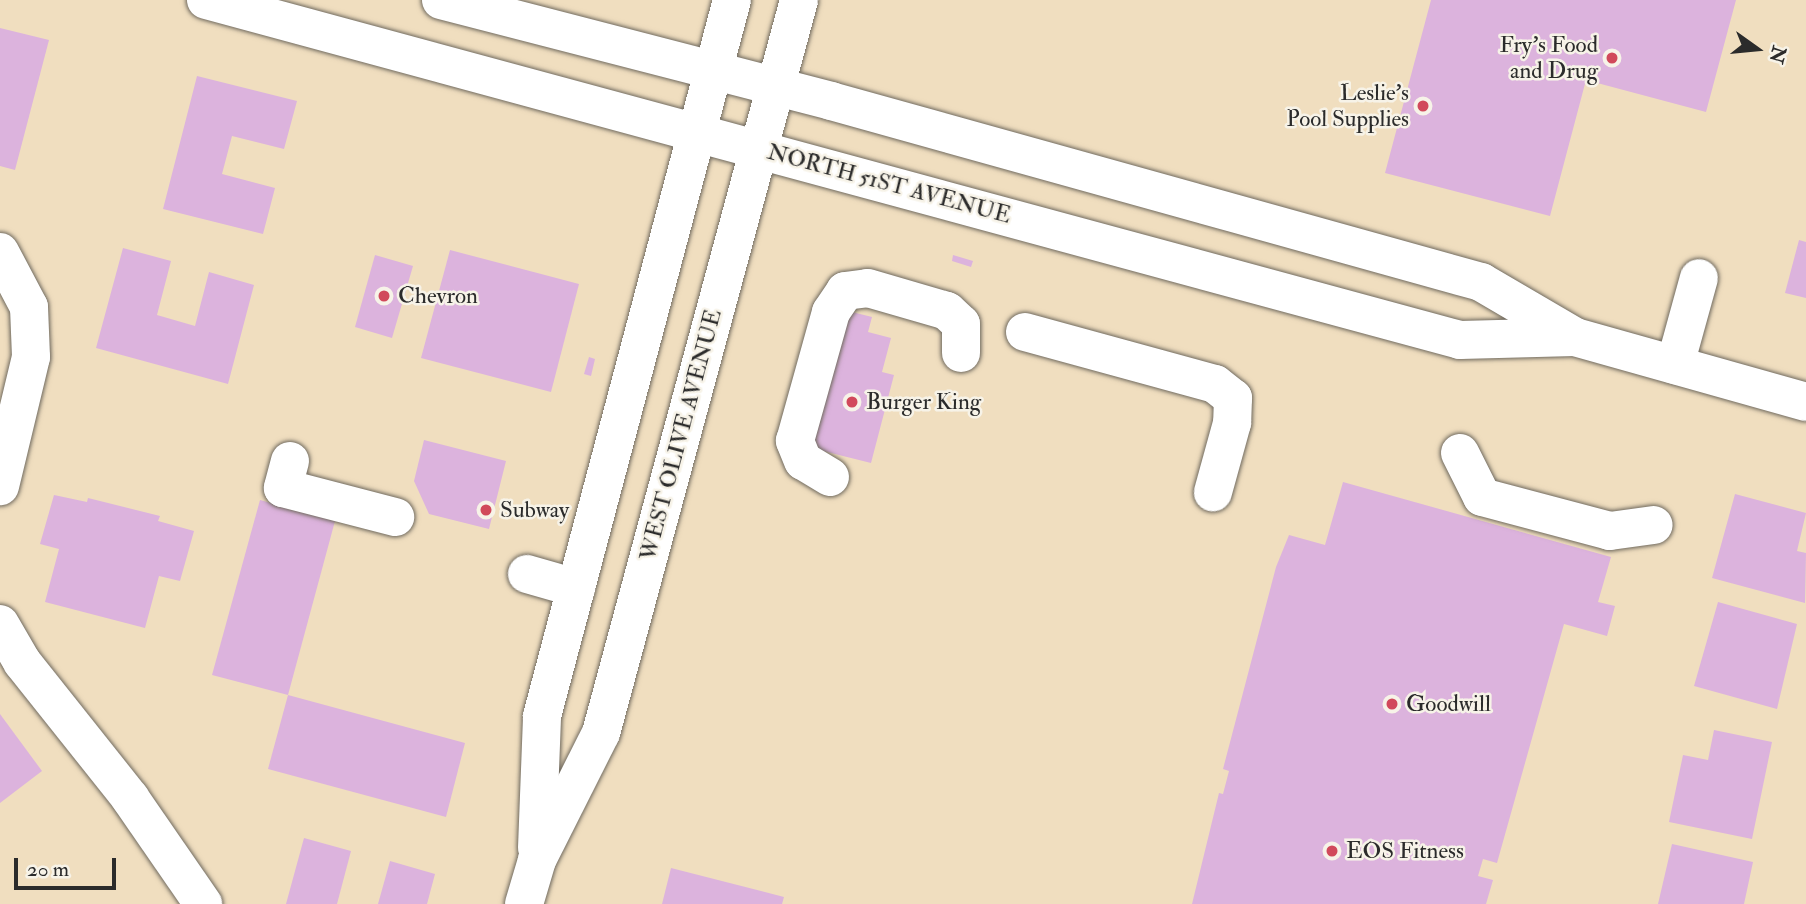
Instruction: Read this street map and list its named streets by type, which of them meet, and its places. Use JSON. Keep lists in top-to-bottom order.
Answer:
{
  "streets": {
    "main road": ["NORTH 51ST AVENUE", "WEST OLIVE AVENUE"]
  },
  "crossings": [
    ["NORTH 51ST AVENUE", "WEST OLIVE AVENUE"]
  ],
  "places": [
    "Fry's Food and Drug",
    "Leslie's Pool Supplies",
    "Chevron",
    "Burger King",
    "Subway",
    "Goodwill",
    "EOS Fitness"
  ],
  "scale_bar": "20 m",
  "north": "right"
}
